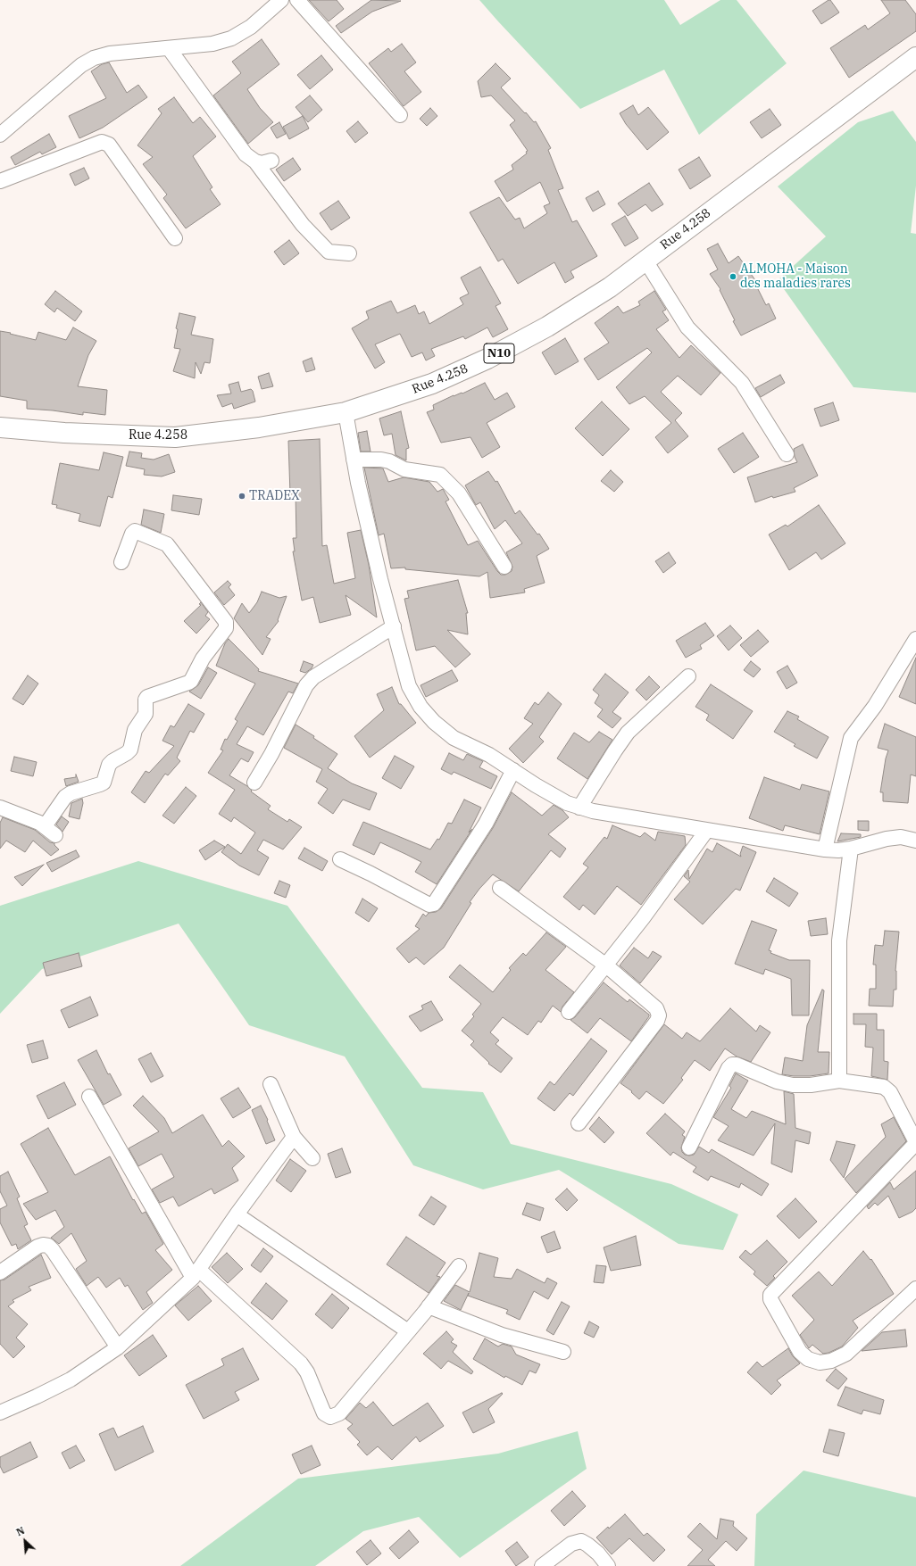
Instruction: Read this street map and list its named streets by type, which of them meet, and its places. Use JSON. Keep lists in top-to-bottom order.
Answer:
{
  "streets": {
    "highway": ["Rue 4.258", "N10"]
  },
  "places": ["ALMOHA - Maison des maladies rares", "TRADEX"],
  "north": "top left"
}
